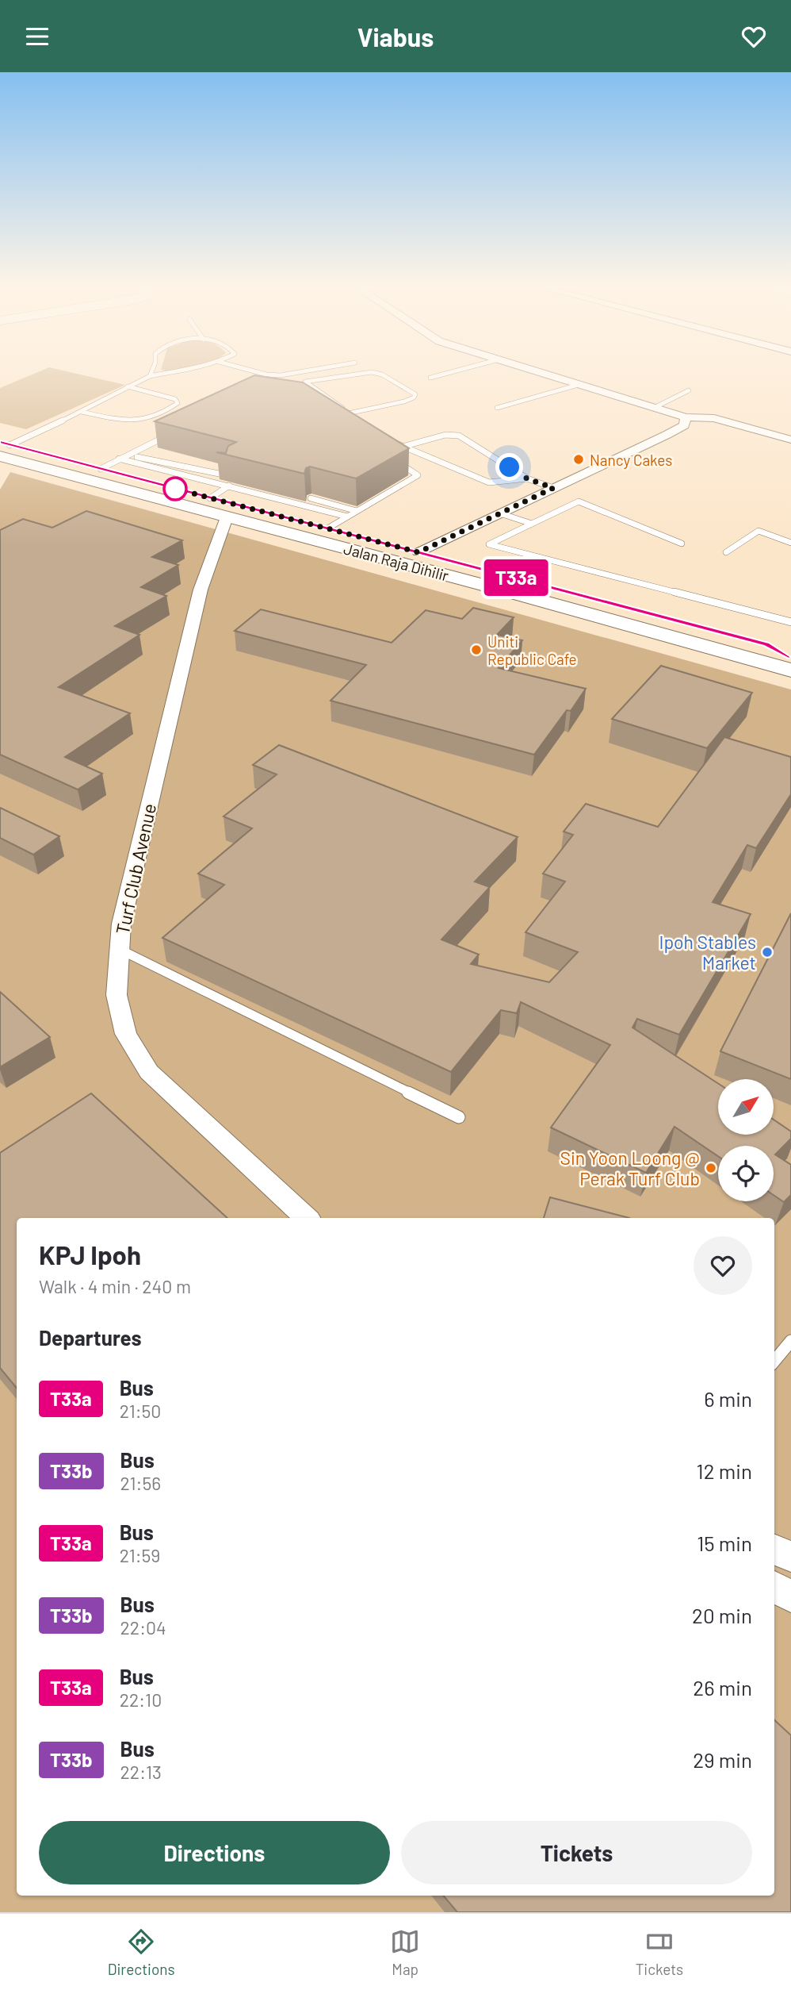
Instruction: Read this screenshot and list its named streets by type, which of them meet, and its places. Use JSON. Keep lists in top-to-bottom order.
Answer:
{
  "streets": {
    "main road": ["Jalan Raja Dihilir"],
    "street": ["Turf Club Avenue"]
  },
  "crossings": [
    ["Jalan Raja Dihilir", "Turf Club Avenue"]
  ],
  "places": [
    "Nancy Cakes",
    "Uniti Republic Cafe",
    "Ipoh Stables Market",
    "Sin Yoon Loong @ Perak Turf Club"
  ],
  "lines": ["bus line T33a"],
  "north": "top right",
  "page": {
    "header": "Viabus",
    "on_map": "T33a",
    "heading": [
      ["KPJ Ipoh", "Walk · 4 min · 240 m"],
      "Departures"
    ],
    "list": [
      {
        "mark": "T33a",
        "name": "Bus",
        "note": "21:50",
        "value": "6 min"
      },
      {
        "mark": "T33b",
        "name": "Bus",
        "note": "21:56",
        "value": "12 min"
      },
      {
        "mark": "T33a",
        "name": "Bus",
        "note": "21:59",
        "value": "15 min"
      },
      {
        "mark": "T33b",
        "name": "Bus",
        "note": "22:04",
        "value": "20 min"
      },
      {
        "mark": "T33a",
        "name": "Bus",
        "note": "22:10",
        "value": "26 min"
      },
      {
        "mark": "T33b",
        "name": "Bus",
        "note": "22:13",
        "value": "29 min"
      }
    ],
    "buttons": ["Directions", "Tickets"],
    "tabs": ["Directions", "Map", "Tickets"]
  }
}
